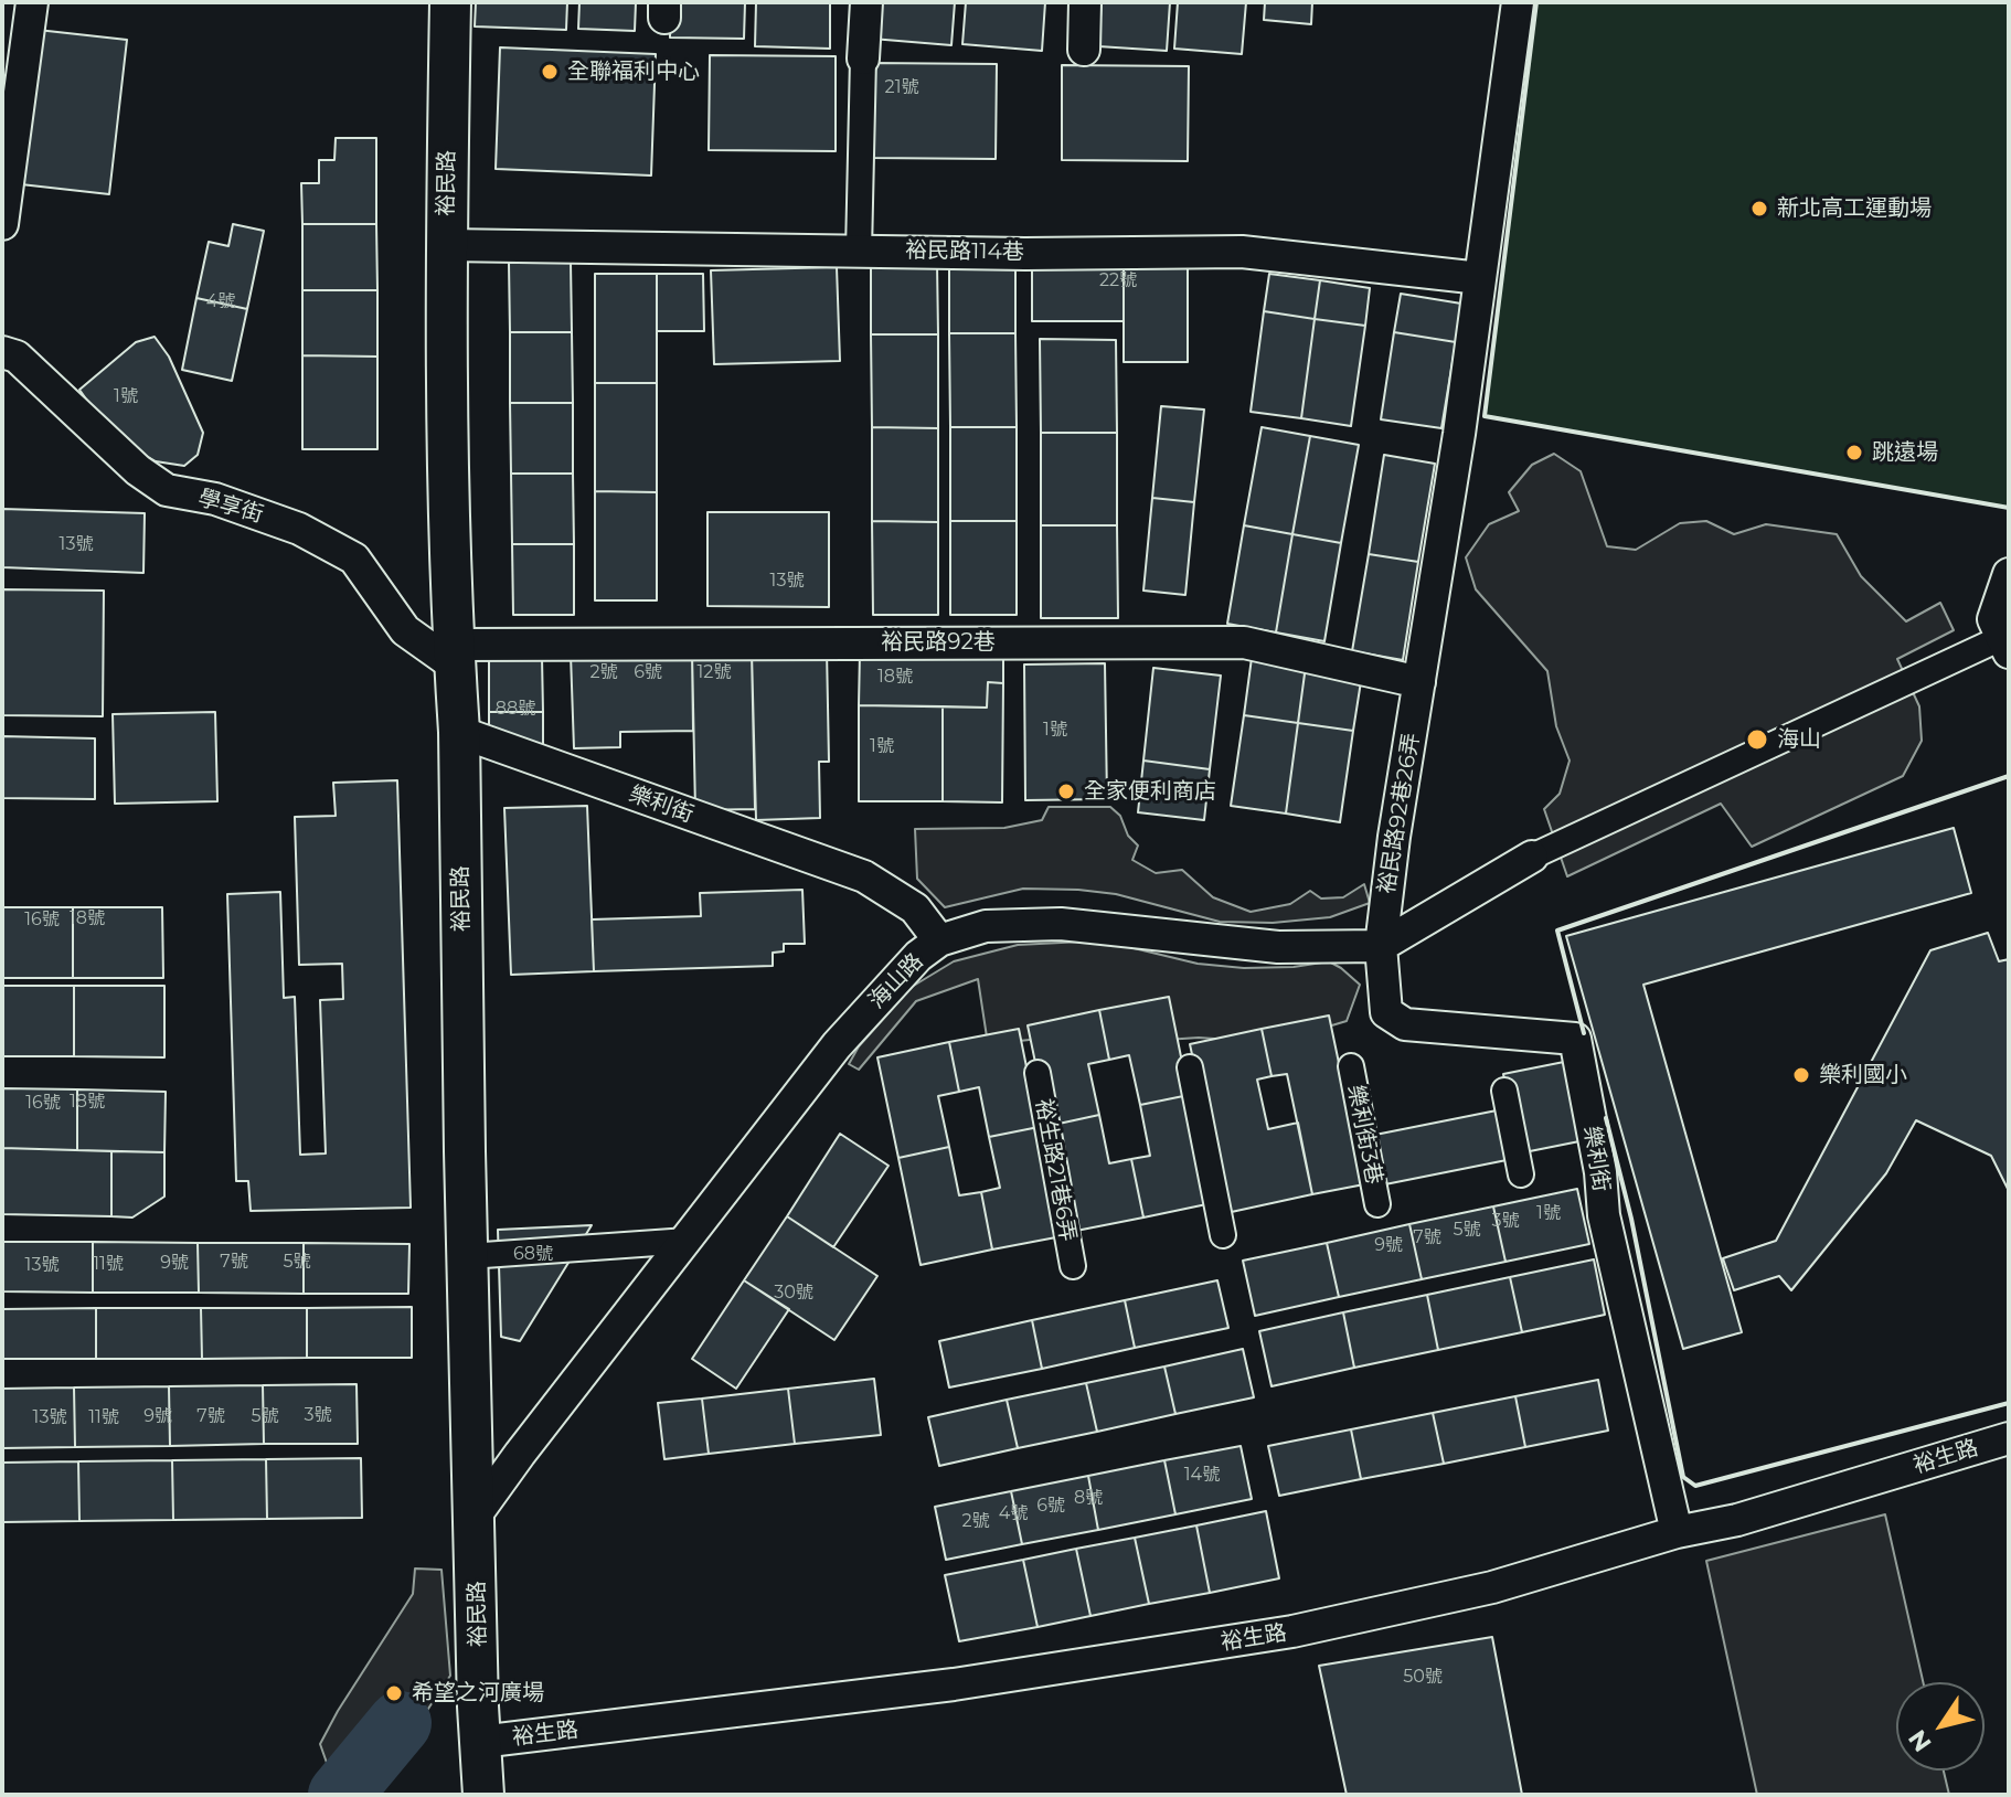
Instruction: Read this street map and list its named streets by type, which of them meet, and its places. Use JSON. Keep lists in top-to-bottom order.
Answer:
{
  "streets": {
    "street": [
      "裕民路",
      "裕民路114巷",
      "學享街",
      "裕民路92巷",
      "樂利街",
      "裕民路92巷26弄",
      "海山路",
      "樂利街3巷",
      "裕生路21巷6弄",
      "裕生路"
    ]
  },
  "crossings": [
    ["裕民路", "裕民路114巷"],
    ["裕民路", "學享街"],
    ["裕民路", "裕民路92巷"],
    ["裕民路", "樂利街"],
    ["裕民路", "海山路"],
    ["裕民路", "裕生路"],
    ["裕民路114巷", "裕民路92巷26弄"],
    ["學享街", "裕民路92巷"],
    ["裕民路92巷", "裕民路92巷26弄"],
    ["樂利街", "裕民路92巷26弄"],
    ["樂利街", "海山路"],
    ["樂利街", "裕生路"],
    ["裕民路92巷26弄", "海山路"]
  ],
  "places": [
    "全聯福利中心",
    "新北高工運動場",
    "跳遠場",
    "海山",
    "全家便利商店",
    "樂利國小",
    "希望之河廣場"
  ],
  "house_numbers": [
    "21號",
    "22號",
    "4號",
    "1號",
    "13號",
    "13號",
    "2號",
    "6號",
    "12號",
    "18號",
    "88號",
    "1號",
    "1號",
    "18號",
    "16號",
    "18號",
    "16號",
    "1號",
    "3號",
    "5號",
    "7號",
    "9號",
    "68號",
    "7號",
    "5號",
    "9號",
    "11號",
    "13號",
    "30號",
    "3號",
    "9號",
    "7號",
    "5號",
    "13號",
    "11號",
    "14號",
    "8號",
    "6號",
    "4號",
    "2號",
    "50號"
  ],
  "north": "bottom left"
}
